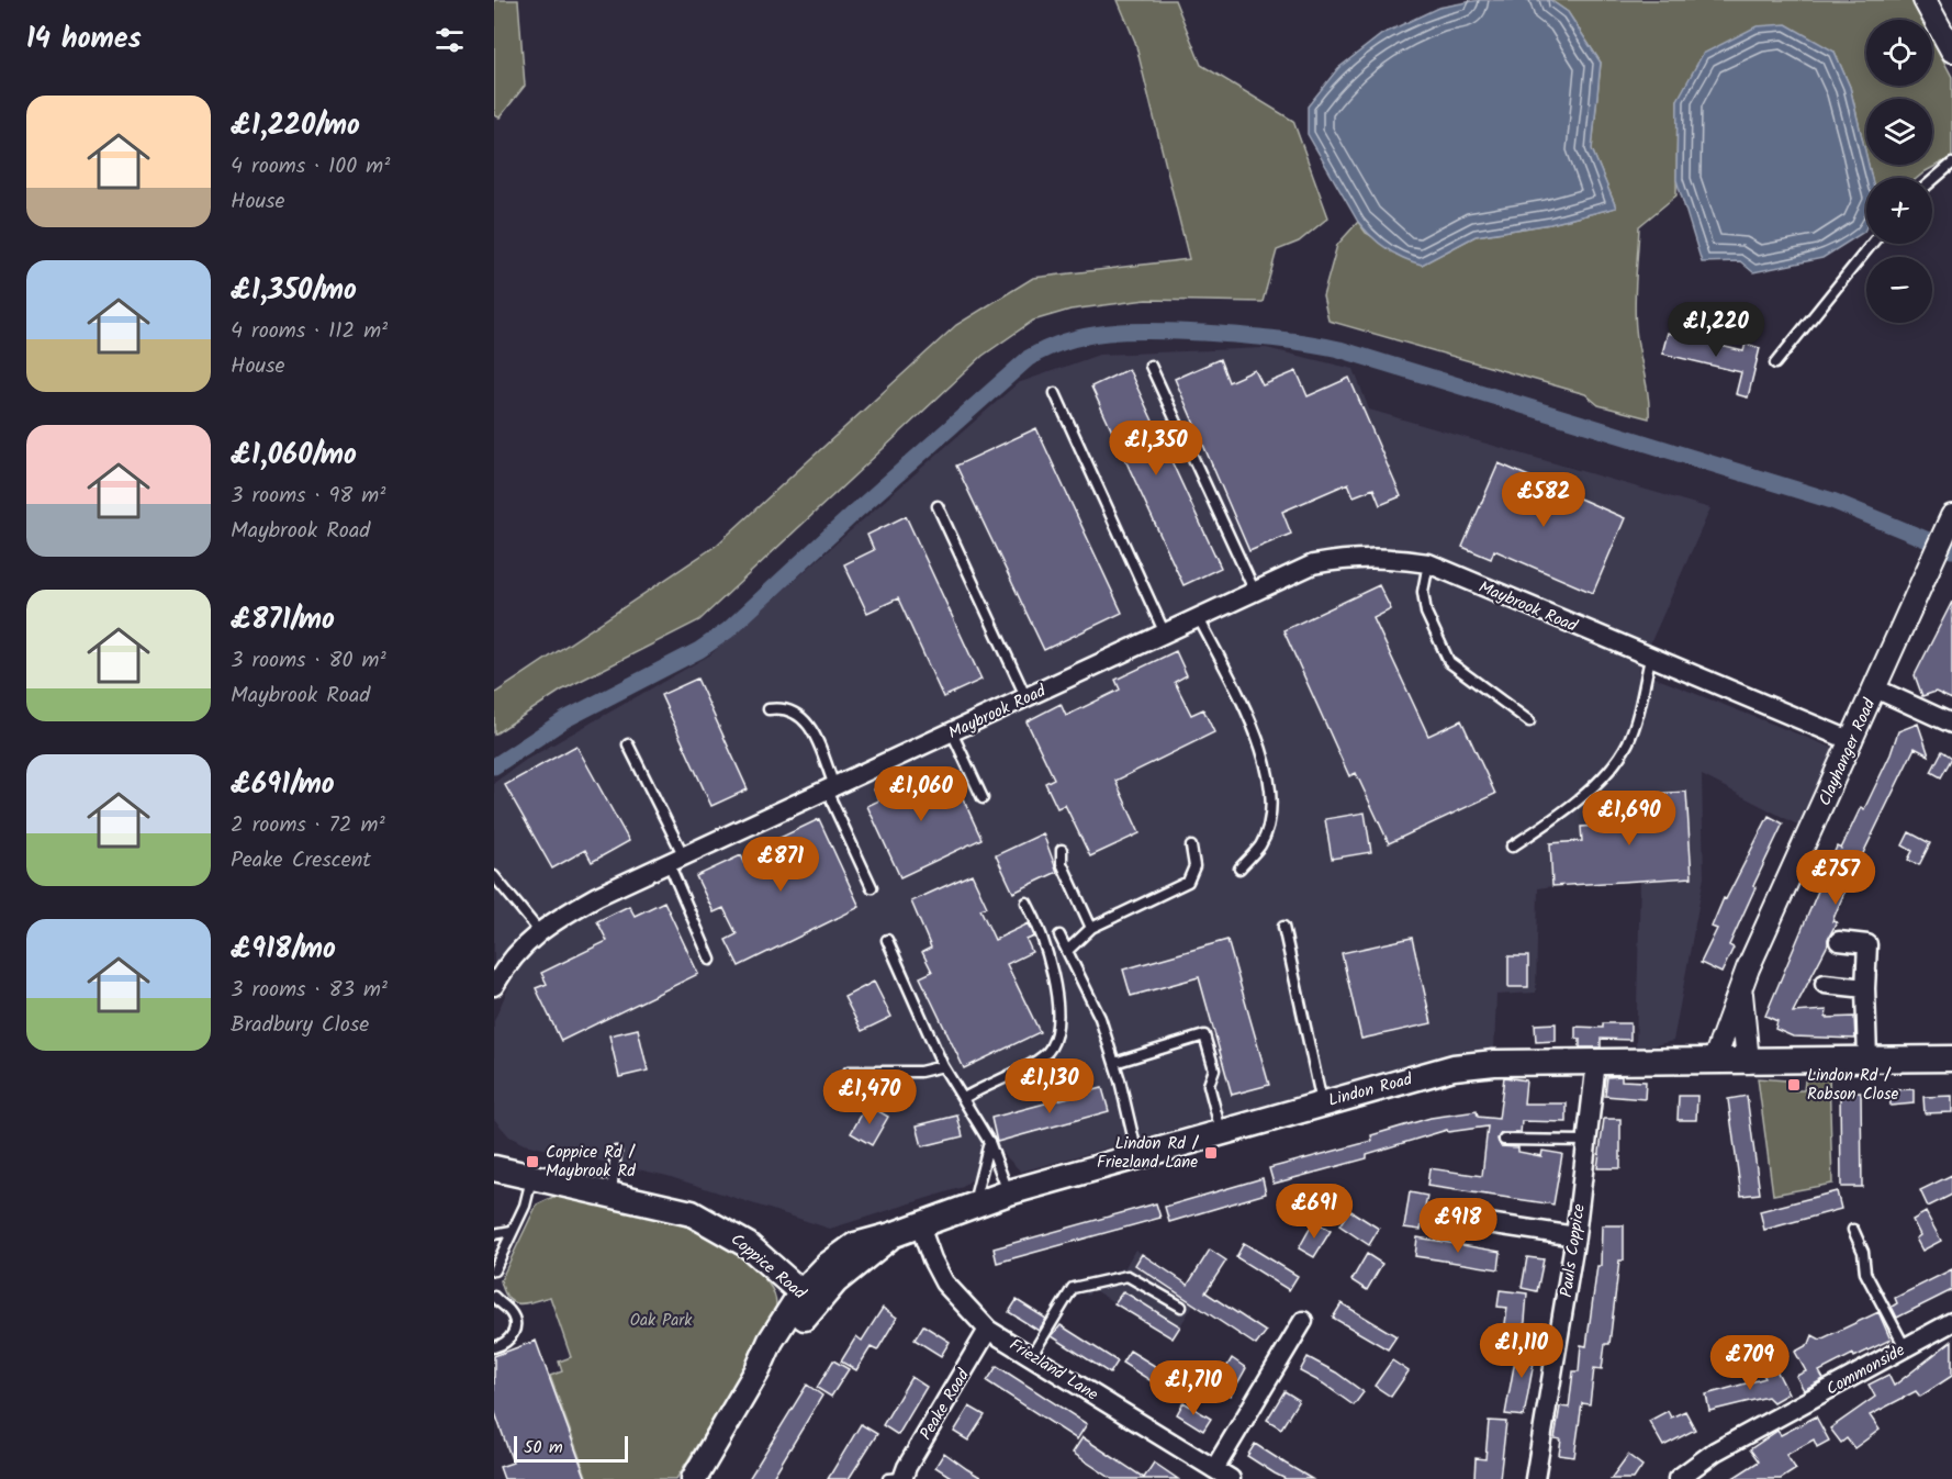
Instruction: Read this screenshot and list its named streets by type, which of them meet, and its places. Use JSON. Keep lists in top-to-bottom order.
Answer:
{
  "streets": {
    "main road": ["Lindon Road", "Coppice Road"],
    "street": [
      "Maybrook Road",
      "Clayhanger Road",
      "Pauls Coppice",
      "Friezland Lane",
      "Commonside",
      "Peake Road"
    ]
  },
  "crossings": [
    ["Maybrook Road", "Clayhanger Road"],
    ["Clayhanger Road", "Lindon Road"],
    ["Lindon Road", "Pauls Coppice"],
    ["Lindon Road", "Coppice Road"],
    ["Lindon Road", "Friezland Lane"],
    ["Friezland Lane", "Peake Road"]
  ],
  "parks": ["Oak Park"],
  "places": {
    "transit": ["Lindon Rd / Robson Close", "Lindon Rd / Friezland Lane", "Coppice Rd / Maybrook Rd"]
  },
  "scale_bar": "50 m",
  "page": {
    "heading": "14 homes",
    "map_buttons": ["+", "−"],
    "list": [
      {
        "name": "£1,220/mo",
        "note": "4 rooms · 100 m² · House"
      },
      {
        "name": "£1,350/mo",
        "note": "4 rooms · 112 m² · House"
      },
      {
        "name": "£1,060/mo",
        "note": "3 rooms · 98 m² · Maybrook Road"
      },
      {
        "name": "£871/mo",
        "note": "3 rooms · 80 m² · Maybrook Road"
      },
      {
        "name": "£691/mo",
        "note": "2 rooms · 72 m² · Peake Crescent"
      },
      {
        "name": "£918/mo",
        "note": "3 rooms · 83 m² · Bradbury Close"
      }
    ],
    "price": [
      "£1,220",
      "£1,350",
      "£582",
      "£1,060",
      "£1,690",
      "£871",
      "£757",
      "£1,130",
      "£1,470",
      "£691",
      "£918",
      "£1,110",
      "£709",
      "£1,710"
    ],
    "scale": "50 m"
  }
}
